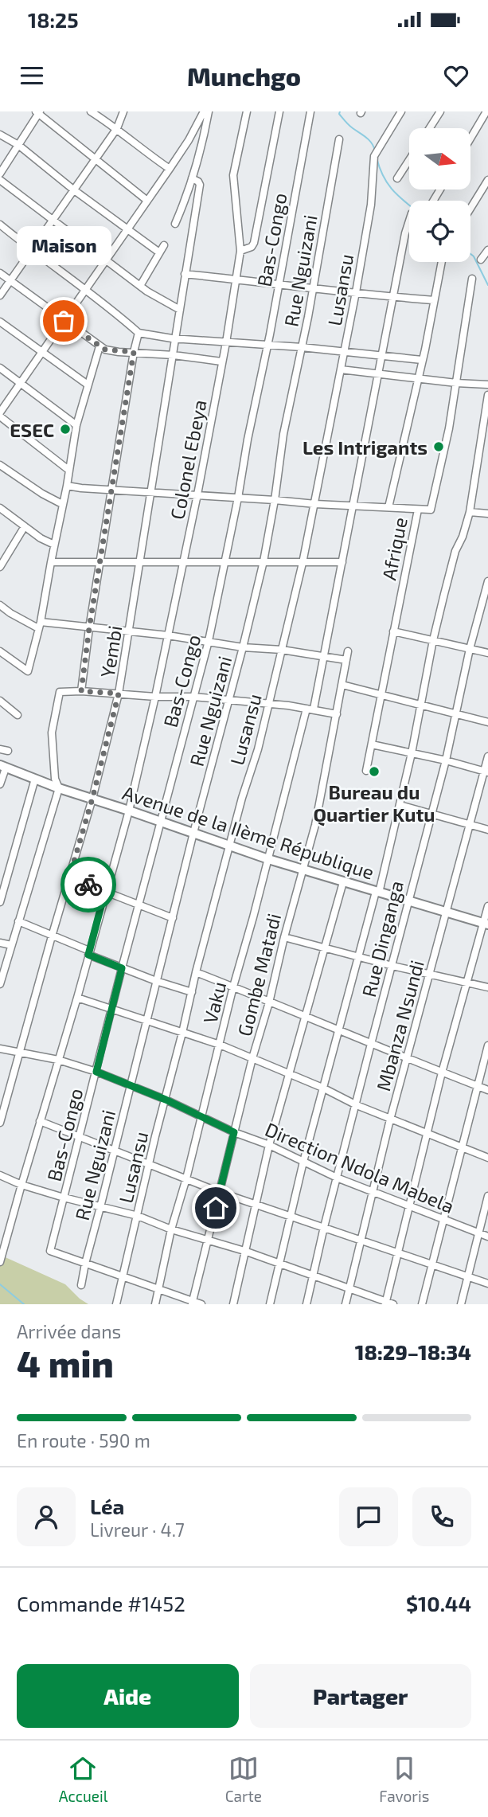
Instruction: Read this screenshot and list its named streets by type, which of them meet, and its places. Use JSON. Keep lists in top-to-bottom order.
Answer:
{
  "streets": {
    "street": [
      "Bas-Congo",
      "Rue Nguizani",
      "Lusansu",
      "Colonel Ebeya",
      "Afrique",
      "Yembi",
      "Avenue de la IIème République",
      "Rue Dinganga",
      "Gombe Matadi",
      "Vaku",
      "Mbanza Nsundi",
      "Direction Ndola Mabela"
    ]
  },
  "crossings": [
    ["Bas-Congo", "Rue Nguizani"],
    ["Bas-Congo", "Avenue de la IIème République"],
    ["Bas-Congo", "Direction Ndola Mabela"],
    ["Rue Nguizani", "Avenue de la IIème République"],
    ["Rue Nguizani", "Direction Ndola Mabela"],
    ["Lusansu", "Avenue de la IIème République"],
    ["Lusansu", "Direction Ndola Mabela"],
    ["Colonel Ebeya", "Avenue de la IIème République"],
    ["Colonel Ebeya", "Direction Ndola Mabela"],
    ["Yembi", "Avenue de la IIème République"],
    ["Yembi", "Direction Ndola Mabela"],
    ["Avenue de la IIème République", "Rue Dinganga"],
    ["Avenue de la IIème République", "Gombe Matadi"],
    ["Avenue de la IIème République", "Vaku"],
    ["Avenue de la IIème République", "Mbanza Nsundi"],
    ["Rue Dinganga", "Direction Ndola Mabela"],
    ["Gombe Matadi", "Direction Ndola Mabela"],
    ["Vaku", "Direction Ndola Mabela"],
    ["Mbanza Nsundi", "Direction Ndola Mabela"]
  ],
  "places": [
    "Maison",
    "ESEC",
    "Les Intrigants",
    "Bureau du Quartier Kutu"
  ],
  "north": "right",
  "page": {
    "status": "18:25",
    "header": "Munchgo",
    "bubble": "Maison",
    "heading": ["4 min", "Arrivée dans", "18:29–18:34"],
    "panel": [
      "Léa",
      "Livreur · 4.7",
      "Commande #1452",
      "$10.44"
    ],
    "bar": "En route · 590 m",
    "buttons": ["Aide", "Partager"],
    "tabs": ["Accueil", "Carte", "Favoris"]
  }
}
